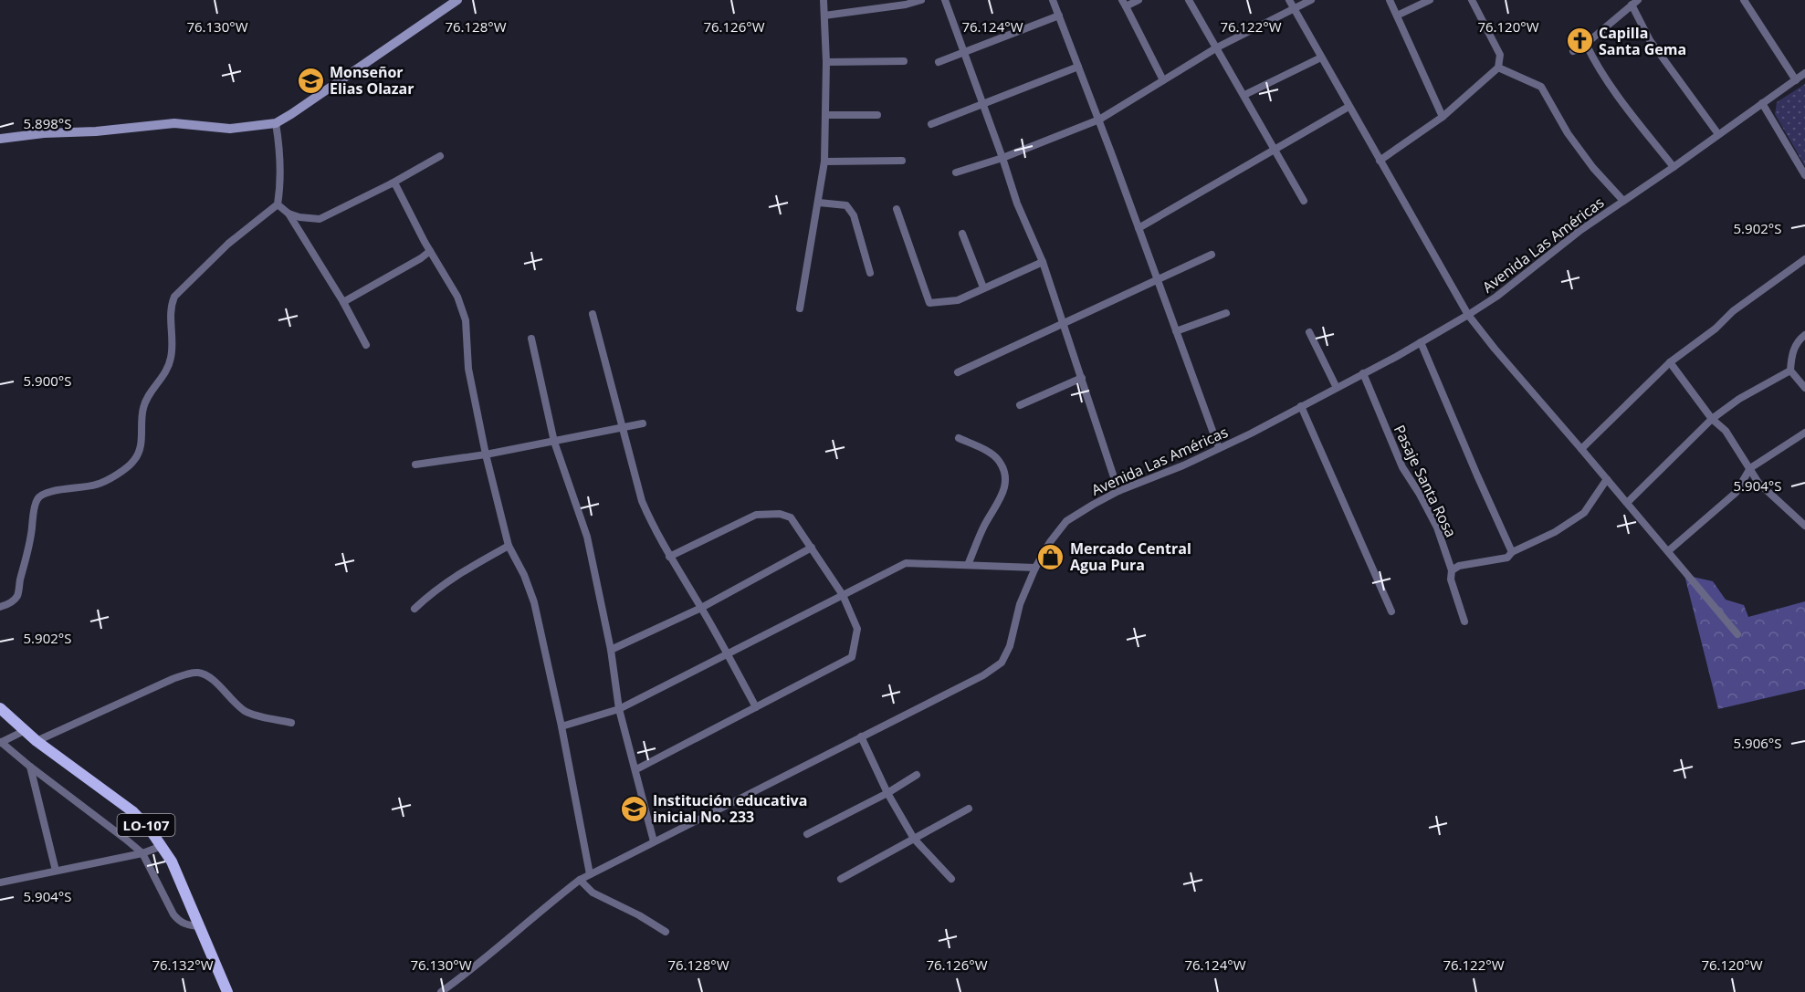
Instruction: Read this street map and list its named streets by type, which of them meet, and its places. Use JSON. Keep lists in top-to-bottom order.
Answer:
{
  "streets": {
    "main road": ["LO-107"],
    "street": ["Avenida Las Américas", "Pasaje Santa Rosa"]
  },
  "crossings": [
    ["Avenida Las Américas", "Pasaje Santa Rosa"]
  ],
  "places": {
    "church": ["Capilla Santa Gema"],
    "school or university": ["Monseñor Elias Olazar", "Institución educativa inicial No. 233"],
    "shop": ["Mercado Central Agua Pura"]
  },
  "coordinates": [
    "76.130°W",
    "76.128°W",
    "76.126°W",
    "76.124°W",
    "76.122°W",
    "76.120°W",
    "5.898°S",
    "5.902°S",
    "5.900°S",
    "5.904°S",
    "5.906°S",
    "76.132°W"
  ]
}
